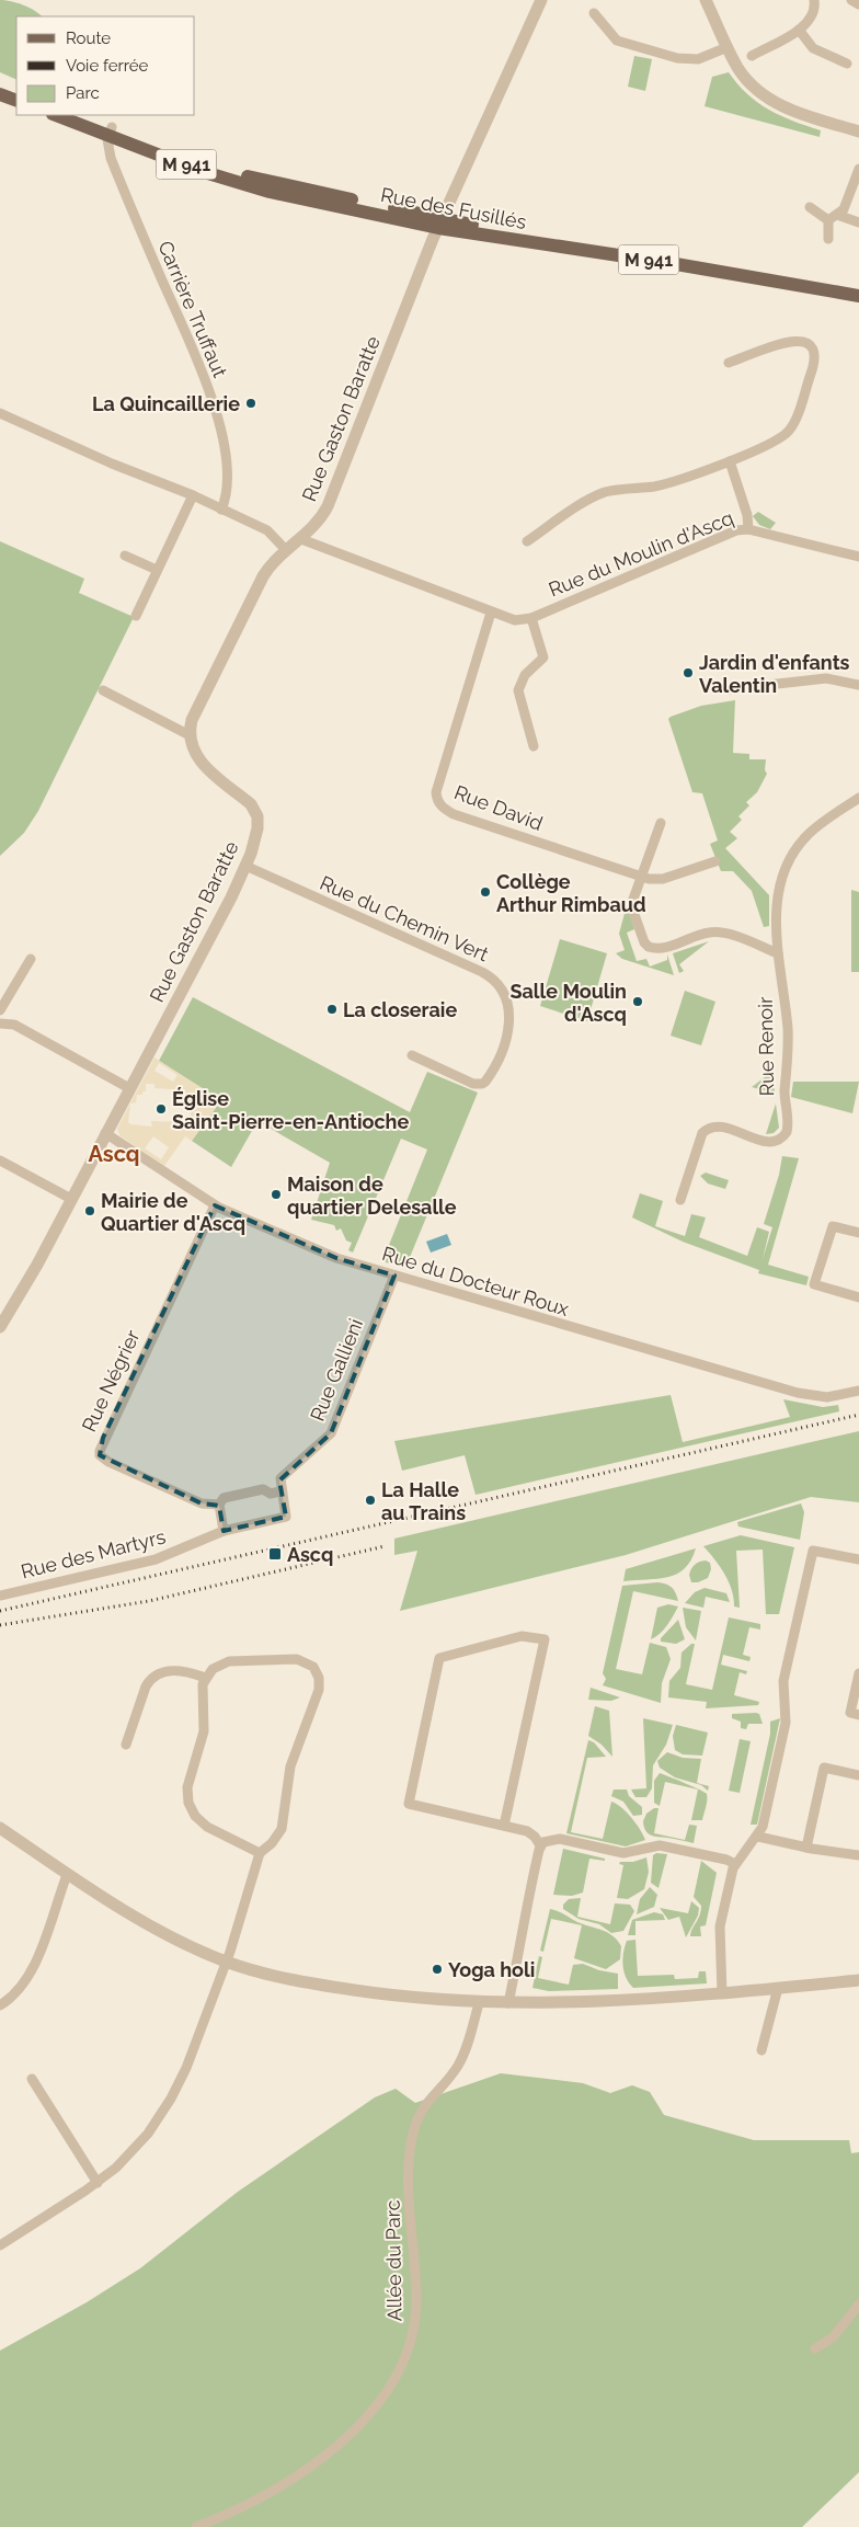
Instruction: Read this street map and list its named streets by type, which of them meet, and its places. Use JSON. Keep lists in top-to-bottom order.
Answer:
{
  "streets": {
    "main road": ["M 941", "Rue des Fusillés"],
    "street": [
      "Carrière Truffaut",
      "Rue Gaston Baratte",
      "Rue du Moulin d'Ascq",
      "Rue David",
      "Rue du Chemin Vert",
      "Rue Renoir",
      "Rue du Docteur Roux",
      "Rue Gallieni",
      "Rue Négrier",
      "Rue des Martyrs",
      "Allée du Parc"
    ]
  },
  "crossings": [
    ["Rue des Fusillés", "Carrière Truffaut"],
    ["Rue des Fusillés", "Rue Gaston Baratte"],
    ["Rue Gaston Baratte", "Rue du Moulin d'Ascq"],
    ["Rue Gaston Baratte", "Rue du Chemin Vert"],
    ["Rue Gaston Baratte", "Rue du Docteur Roux"],
    ["Rue du Moulin d'Ascq", "Rue David"],
    ["Rue du Docteur Roux", "Rue Gallieni"],
    ["Rue du Docteur Roux", "Rue Négrier"],
    ["Rue Gallieni", "Rue des Martyrs"]
  ],
  "districts": ["Ascq"],
  "places": {
    "other": [
      "La Quincaillerie",
      "Jardin d'enfants Valentin",
      "Collège Arthur Rimbaud",
      "Salle Moulin d'Ascq",
      "La closeraie",
      "Église Saint-Pierre-en-Antioche",
      "Maison de quartier Delesalle",
      "Mairie de Quartier d'Ascq",
      "La Halle au Trains",
      "Yoga holi"
    ],
    "transit": ["Ascq"]
  },
  "legend": ["Route", "Voie ferrée", "Parc"]
}
